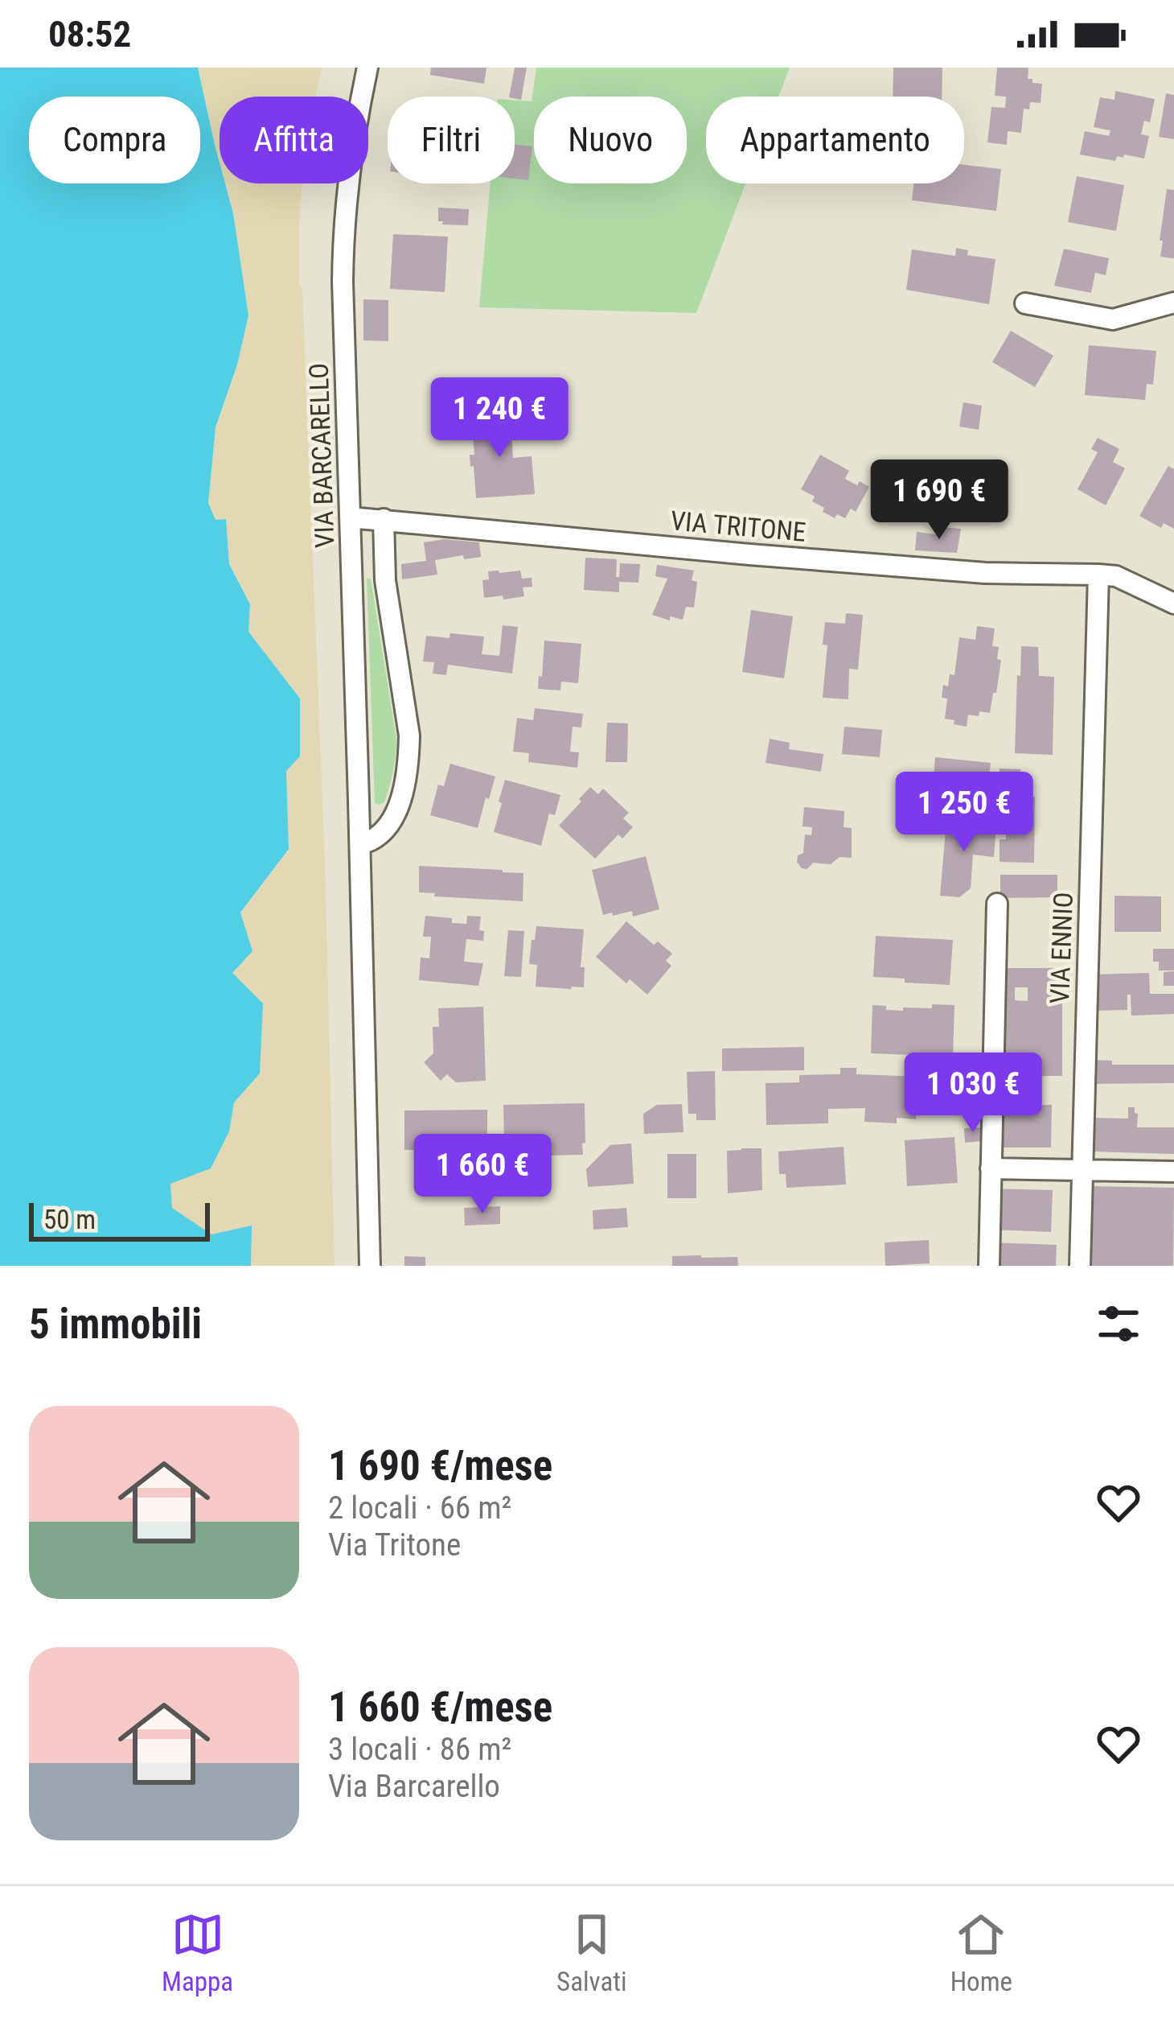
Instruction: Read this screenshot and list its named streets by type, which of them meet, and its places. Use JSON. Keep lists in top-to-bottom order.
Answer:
{
  "streets": {
    "street": ["VIA BARCARELLO", "VIA TRITONE", "VIA ENNIO"]
  },
  "crossings": [
    ["VIA BARCARELLO", "VIA TRITONE"],
    ["VIA TRITONE", "VIA ENNIO"]
  ],
  "scale_bar": "50 m",
  "page": {
    "status": "08:52",
    "chip": [
      "Compra",
      "Affitta",
      "Filtri",
      "Nuovo",
      "Appartamento"
    ],
    "price": [
      "1 240 €",
      "1 690 €",
      "1 250 €",
      "1 030 €",
      "1 660 €"
    ],
    "scale": "50 m",
    "heading": "5 immobili",
    "list": [
      {
        "name": "1 690 €/mese",
        "note": "2 locali · 66 m² · Via Tritone"
      },
      {
        "name": "1 660 €/mese",
        "note": "3 locali · 86 m² · Via Barcarello"
      }
    ],
    "tabs": ["Mappa", "Salvati", "Home"]
  }
}
